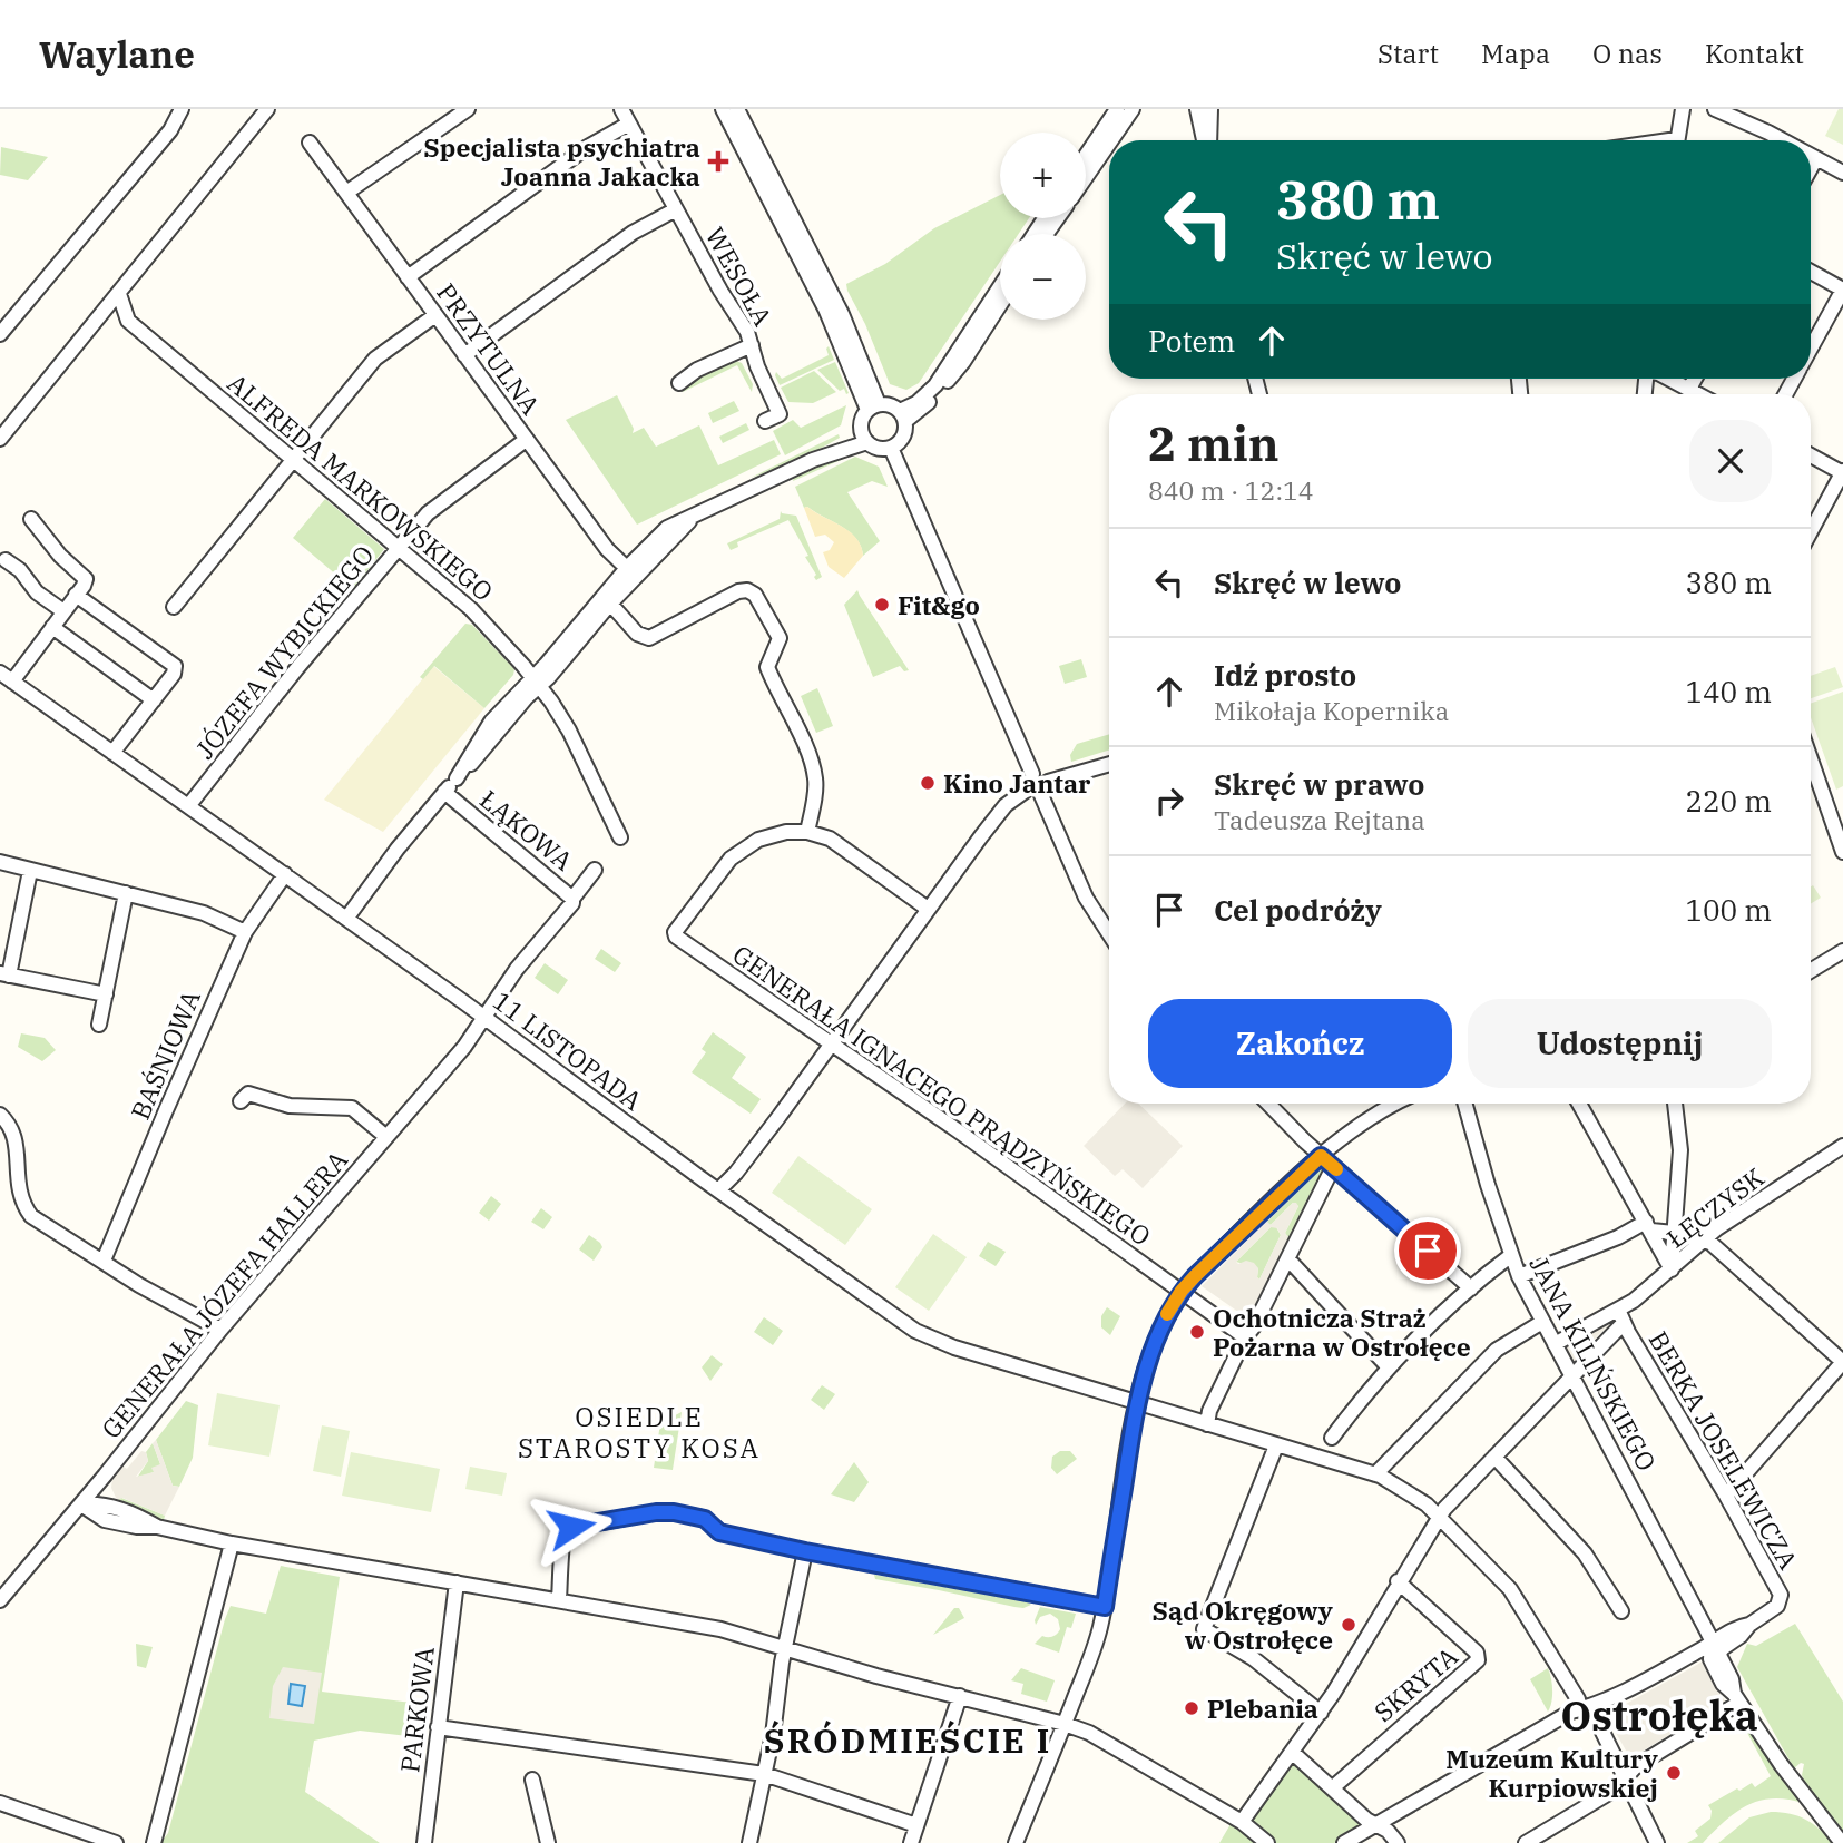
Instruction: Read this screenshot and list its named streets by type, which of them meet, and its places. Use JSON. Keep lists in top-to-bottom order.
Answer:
{
  "streets": {
    "street": [
      "WESOŁA",
      "PRZYTULNA",
      "ALFREDA MARKOWSKIEGO",
      "JÓZEFA WYBICKIEGO",
      "ŁĄKOWA",
      "11 LISTOPADA",
      "BAŚNIOWA",
      "GENERAŁA IGNACEGO PRĄDZYŃSKIEGO",
      "ŁĘCZYSK",
      "GENERAŁA JÓZEFA HALLERA",
      "JANA KILIŃSKIEGO",
      "BERKA JOSELEWICZA",
      "SKRYTA",
      "PARKOWA"
    ]
  },
  "crossings": [
    ["PRZYTULNA", "JÓZEFA WYBICKIEGO"],
    ["ALFREDA MARKOWSKIEGO", "JÓZEFA WYBICKIEGO"],
    ["JÓZEFA WYBICKIEGO", "11 LISTOPADA"],
    ["ŁĄKOWA", "11 LISTOPADA"],
    ["ŁĄKOWA", "GENERAŁA JÓZEFA HALLERA"],
    ["11 LISTOPADA", "BAŚNIOWA"],
    ["11 LISTOPADA", "GENERAŁA JÓZEFA HALLERA"],
    ["ŁĘCZYSK", "BERKA JOSELEWICZA"],
    ["JANA KILIŃSKIEGO", "BERKA JOSELEWICZA"]
  ],
  "districts": ["OSIEDLE STAROSTY KOSA", "Ostrołęka", "ŚRÓDMIEŚCIE I"],
  "places": {
    "health": ["Specjalista psychiatra Joanna Jakacka"],
    "other": [
      "Fit&go",
      "Kino Jantar",
      "Ochotnicza Straż Pożarna w Ostrołęce",
      "Sąd Okręgowy w Ostrołęce",
      "Plebania",
      "Muzeum Kultury Kurpiowskiej"
    ]
  },
  "page": {
    "header": "Waylane",
    "nav": [
      "Start",
      "Mapa",
      "O nas",
      "Kontakt"
    ],
    "map_buttons": ["+", "−"],
    "turn": ["380 m", "Skręć w lewo"],
    "then": "Potem",
    "heading": ["2 min", "840 m · 12:14"],
    "list": [
      {
        "name": "Skręć w lewo",
        "value": "380 m"
      },
      {
        "name": "Idź prosto",
        "note": "Mikołaja Kopernika",
        "value": "140 m"
      },
      {
        "name": "Skręć w prawo",
        "note": "Tadeusza Rejtana",
        "value": "220 m"
      },
      {
        "name": "Cel podróży",
        "value": "100 m"
      }
    ],
    "buttons": ["Zakończ", "Udostępnij"]
  }
}
